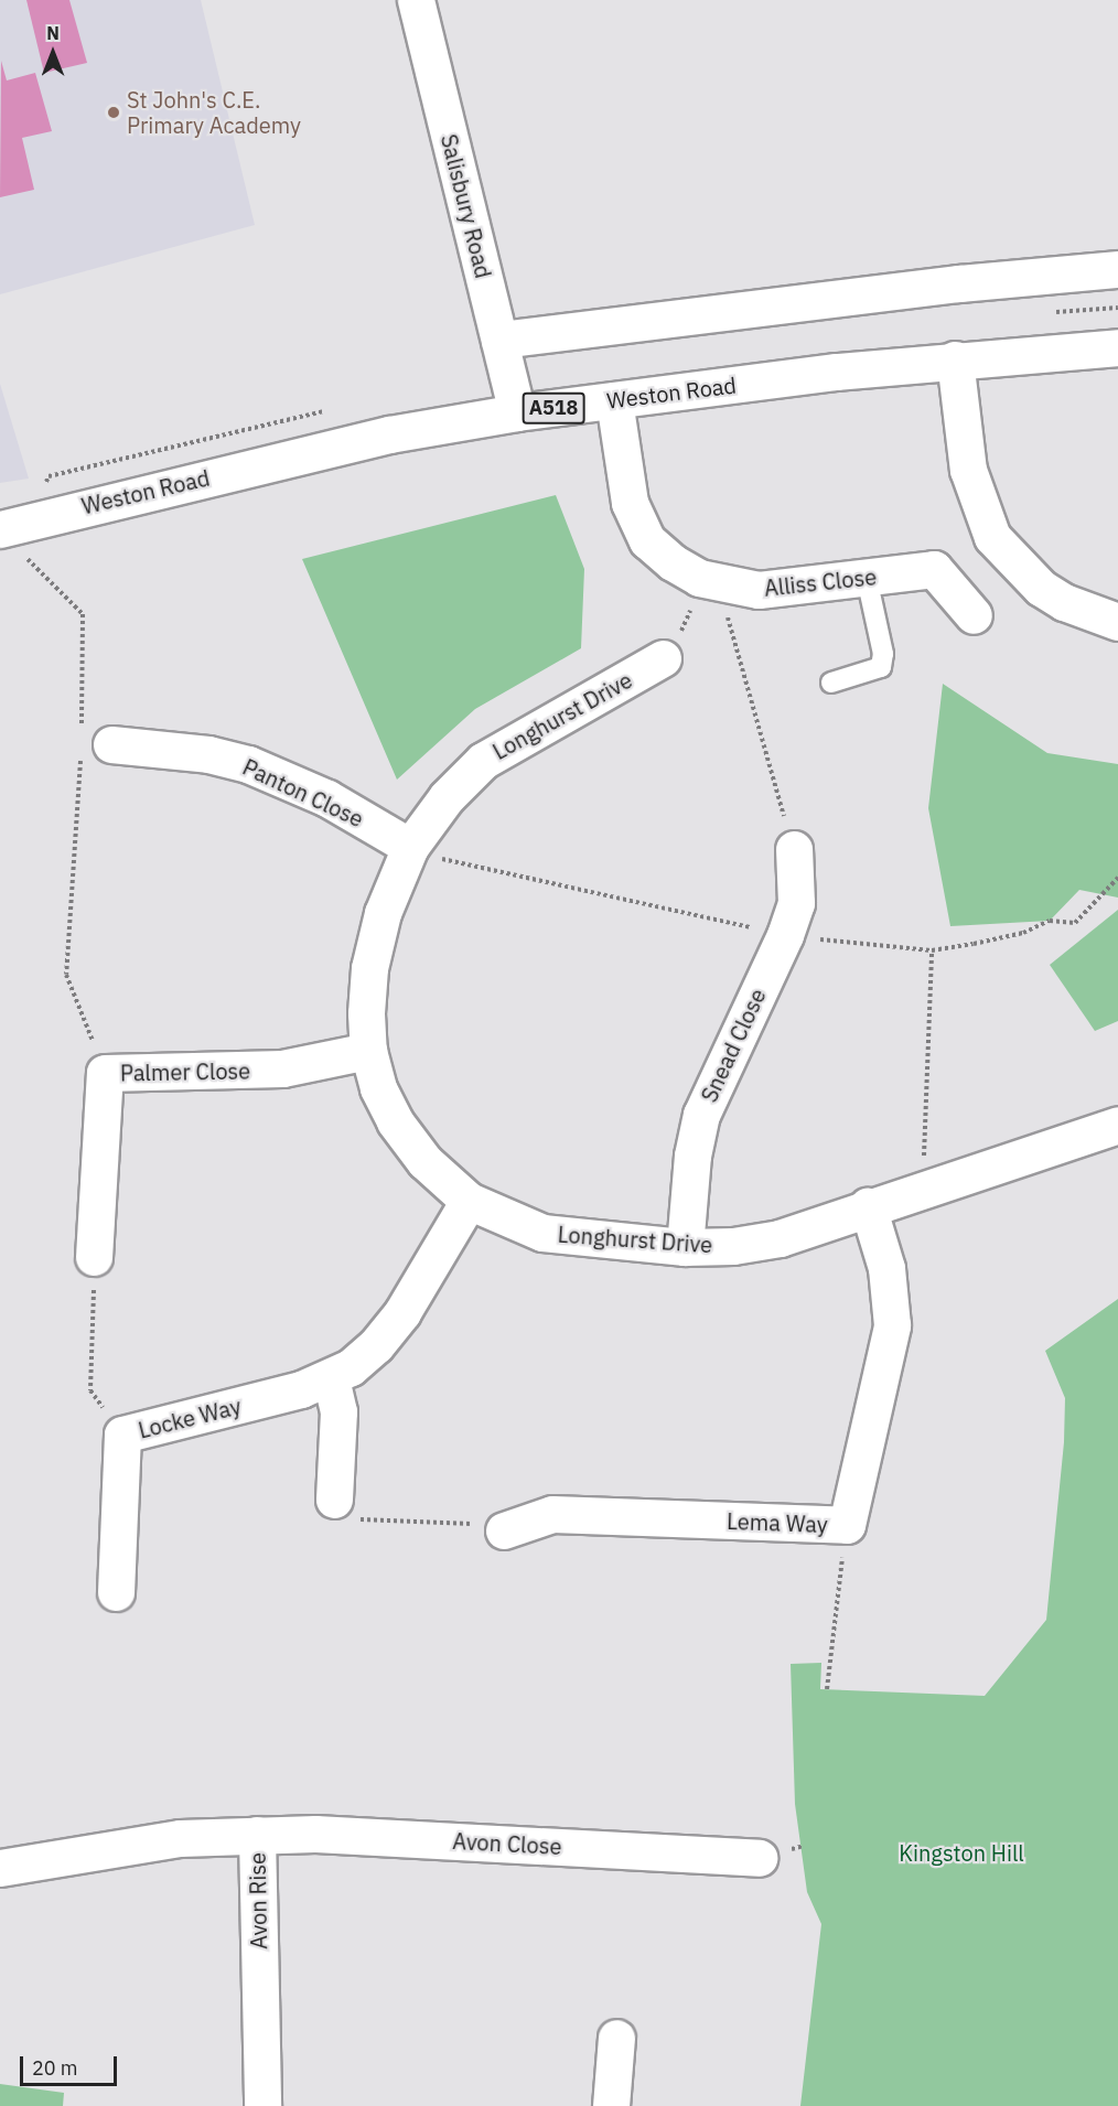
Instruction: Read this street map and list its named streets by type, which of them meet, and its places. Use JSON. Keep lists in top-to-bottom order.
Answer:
{
  "streets": {
    "main road": [
      "Salisbury Road",
      "Weston Road",
      "A518",
      "Alliss Close",
      "Longhurst Drive",
      "Panton Close",
      "Snead Close",
      "Palmer Close",
      "Locke Way",
      "Lema Way",
      "Avon Close",
      "Avon Rise"
    ]
  },
  "crossings": [
    ["Salisbury Road", "Weston Road"],
    ["Weston Road", "Alliss Close"],
    ["Longhurst Drive", "Panton Close"],
    ["Longhurst Drive", "Snead Close"],
    ["Longhurst Drive", "Palmer Close"],
    ["Longhurst Drive", "Locke Way"],
    ["Longhurst Drive", "Lema Way"],
    ["Avon Close", "Avon Rise"]
  ],
  "parks": ["Kingston Hill"],
  "places": ["St John's C.E. Primary Academy"],
  "scale_bar": "20 m",
  "north": "top"
}
